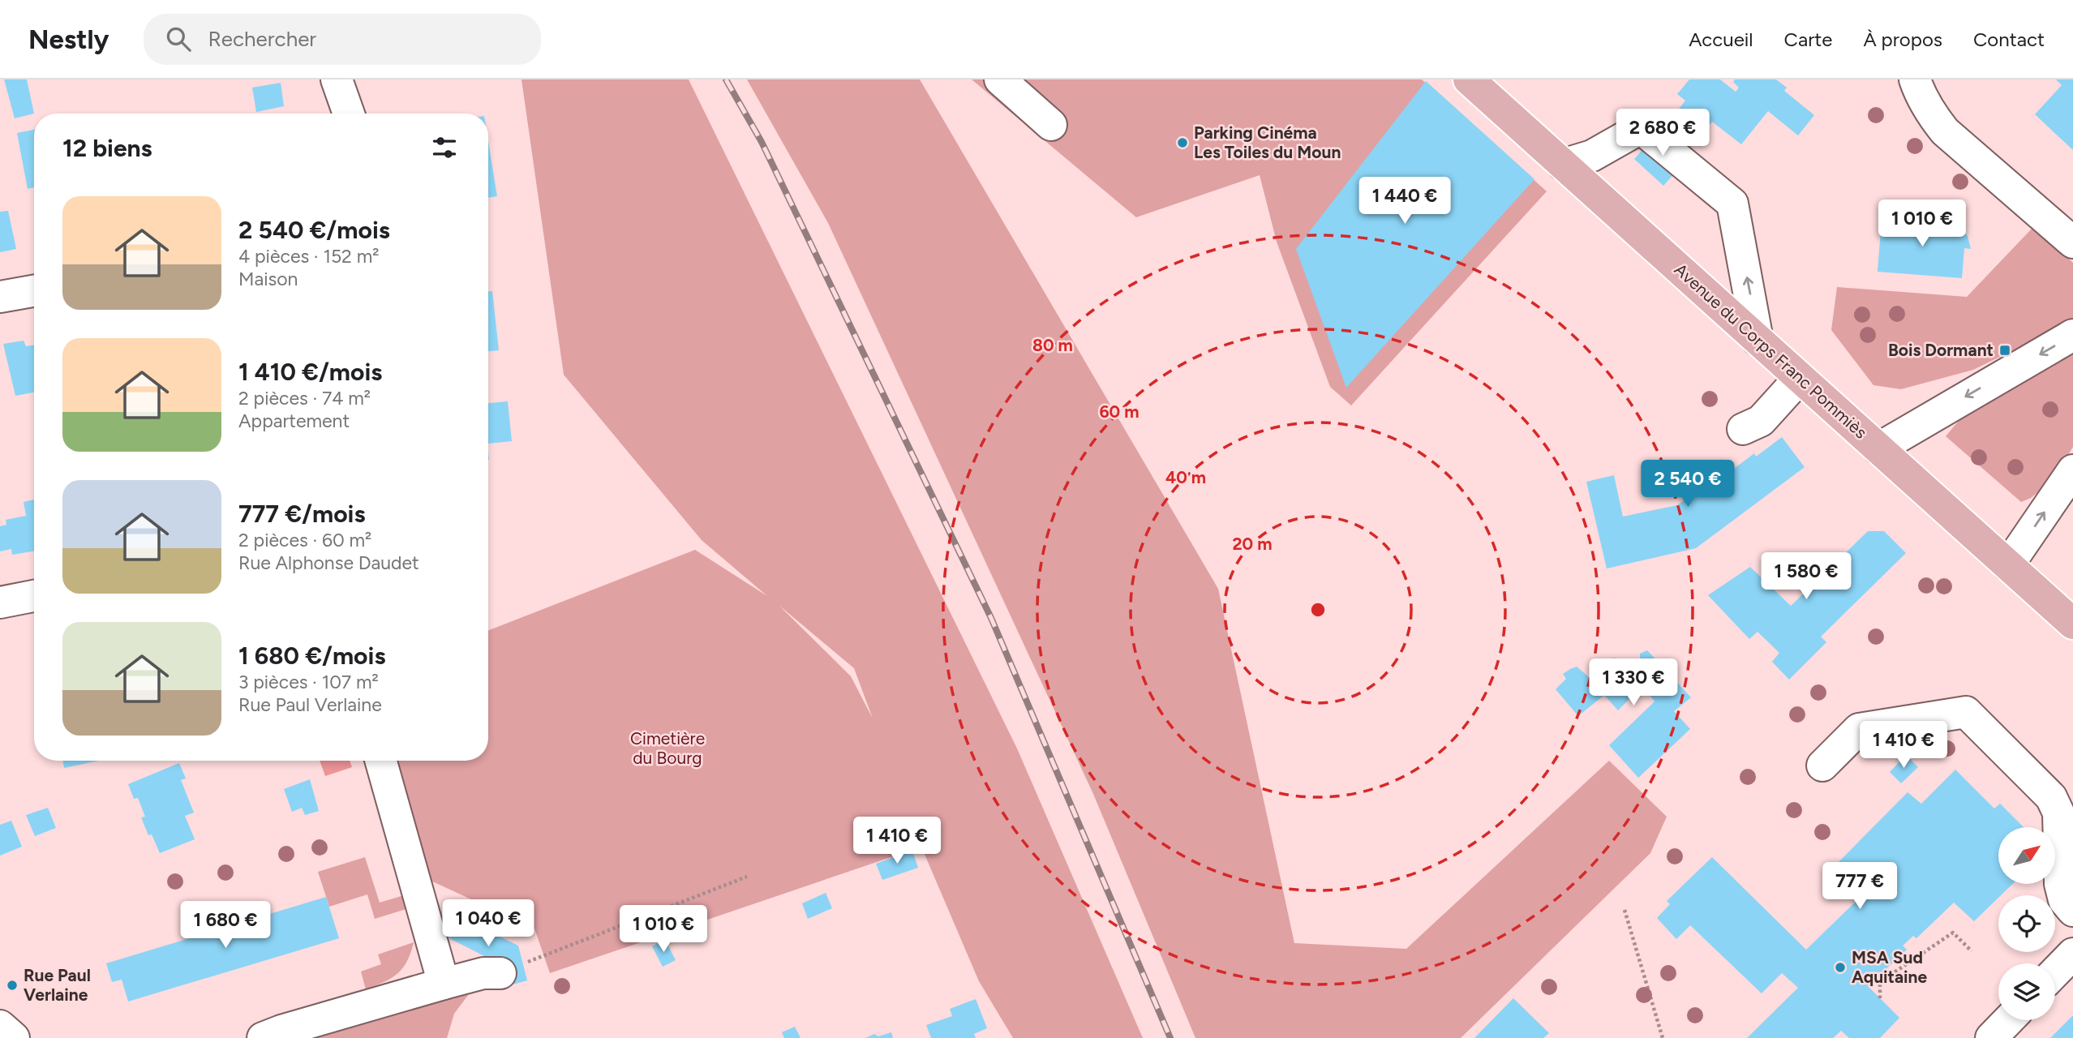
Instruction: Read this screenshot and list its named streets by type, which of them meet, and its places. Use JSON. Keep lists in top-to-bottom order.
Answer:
{
  "streets": {
    "main road": ["Avenue du Corps Franc Pommiès"]
  },
  "parks": ["Cimetière du Bourg"],
  "places": {
    "other": ["Parking Cinéma Les Toiles du Moun", "MSA Sud Aquitaine", "Rue Paul Verlaine"],
    "transit": ["Bois Dormant"]
  },
  "north": "top right",
  "page": {
    "header": "Nestly",
    "search": "Rechercher",
    "nav": [
      "Accueil",
      "Carte",
      "À propos",
      "Contact"
    ],
    "price": [
      "2 680 €",
      "1 440 €",
      "1 010 €",
      "2 540 €",
      "1 580 €",
      "1 330 €",
      "1 410 €",
      "1 410 €",
      "777 €",
      "1 040 €",
      "1 680 €",
      "1 010 €"
    ],
    "heading": "12 biens",
    "list": [
      {
        "name": "2 540 €/mois",
        "note": "4 pièces · 152 m² · Maison"
      },
      {
        "name": "1 410 €/mois",
        "note": "2 pièces · 74 m² · Appartement"
      },
      {
        "name": "777 €/mois",
        "note": "2 pièces · 60 m² · Rue Alphonse Daudet"
      },
      {
        "name": "1 680 €/mois",
        "note": "3 pièces · 107 m² · Rue Paul Verlaine"
      }
    ]
  },
  "rings": [
    "80 m",
    "60 m",
    "40 m",
    "20 m"
  ]
}
